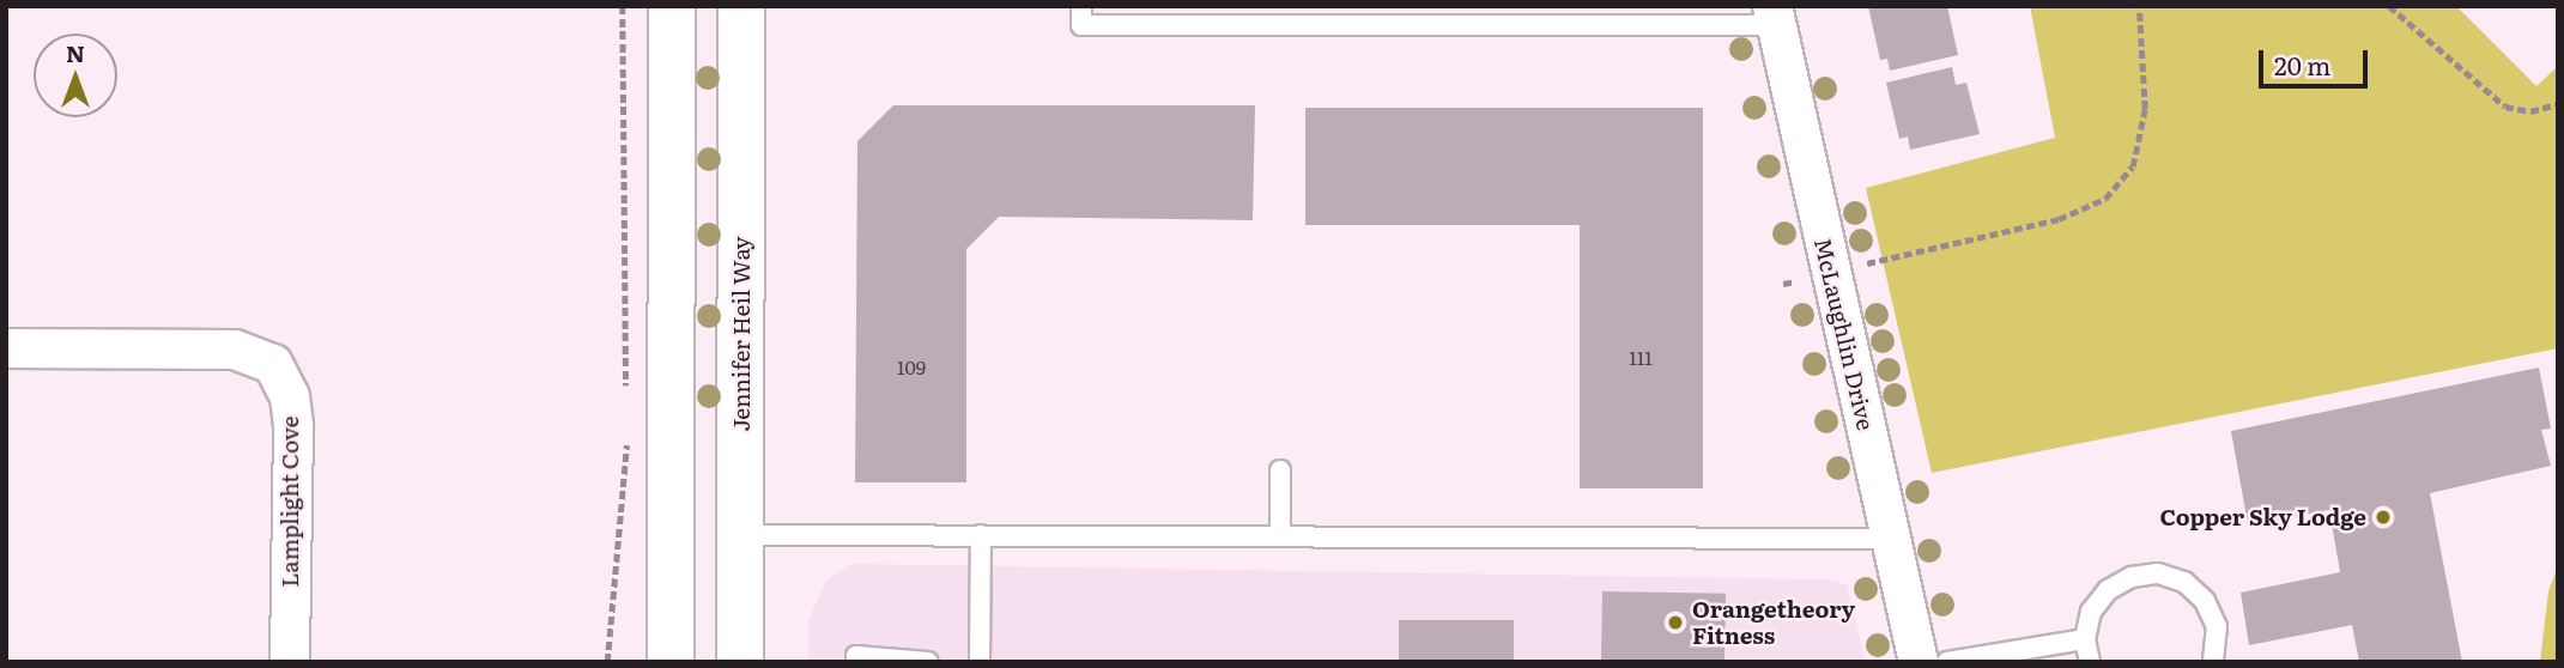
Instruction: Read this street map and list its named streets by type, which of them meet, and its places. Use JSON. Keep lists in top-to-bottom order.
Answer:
{
  "streets": {
    "main road": ["Jennifer Heil Way"],
    "street": ["McLaughlin Drive", "Lamplight Cove"]
  },
  "places": ["Copper Sky Lodge", "Orangetheory Fitness"],
  "house_numbers": ["111", "109"],
  "scale_bar": "20 m",
  "north": "top"
}
